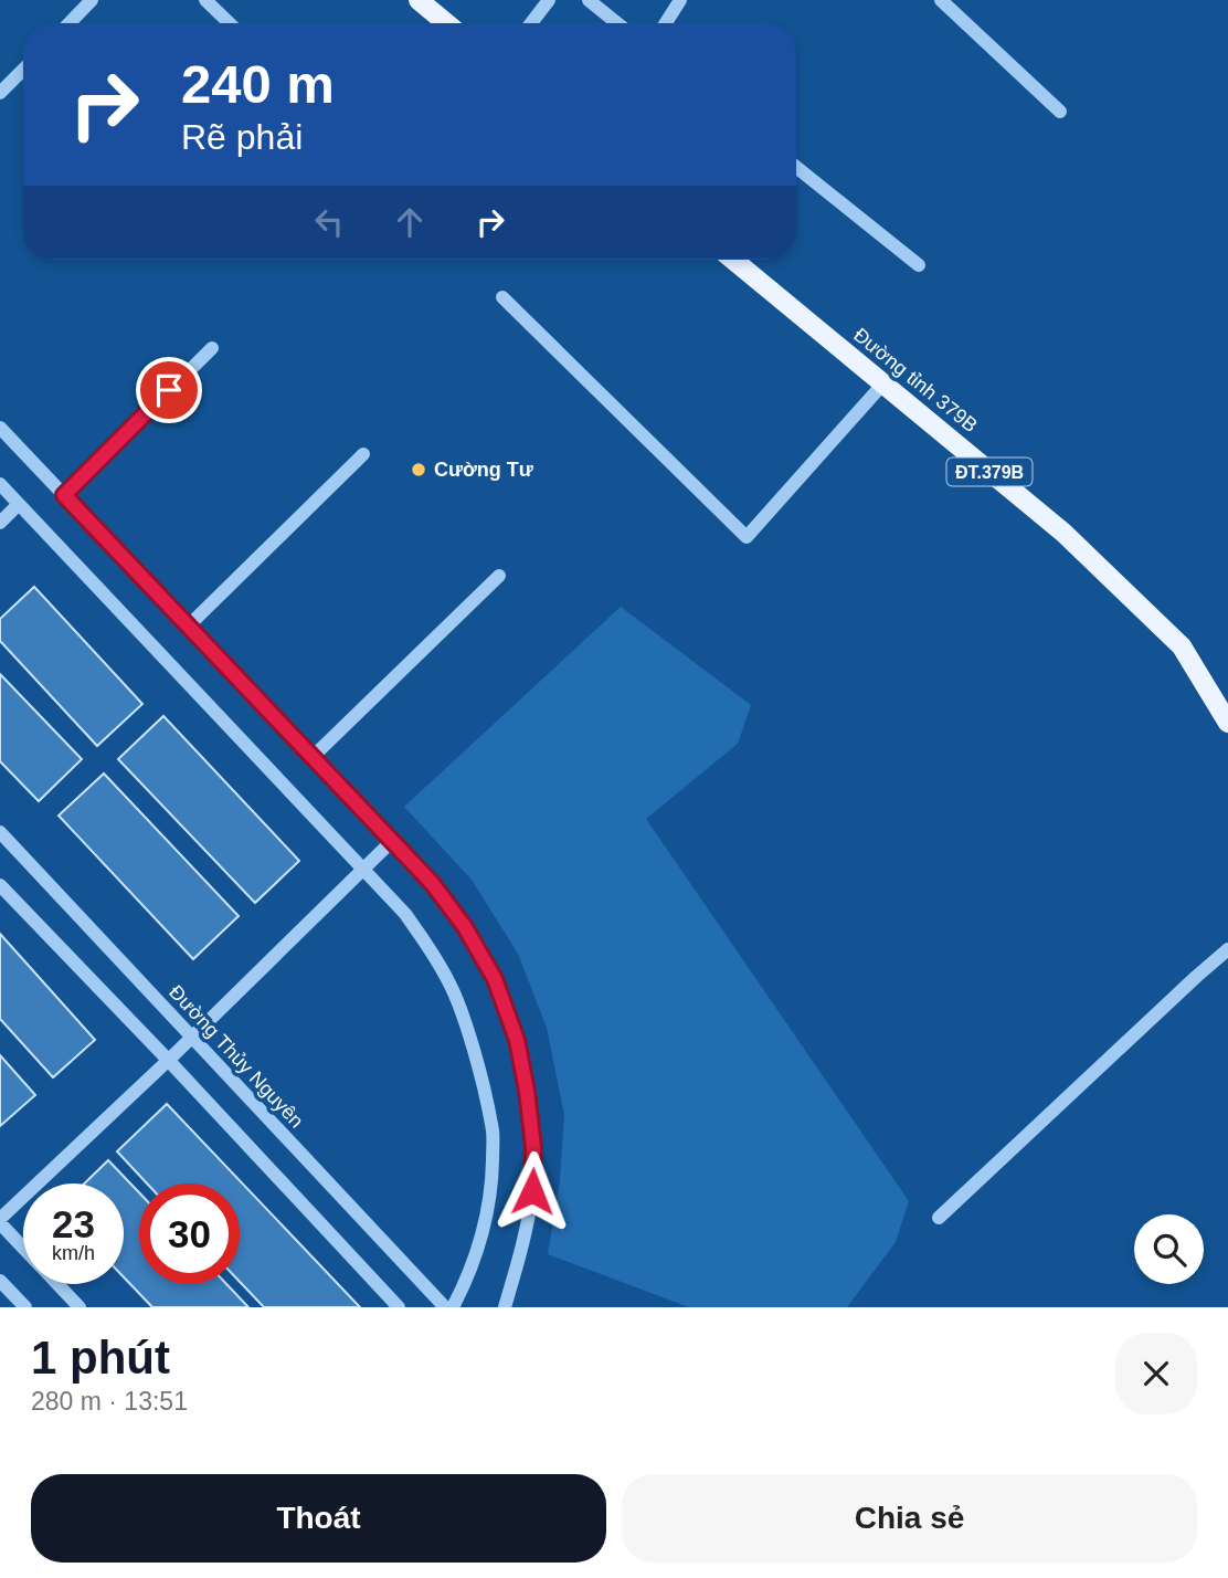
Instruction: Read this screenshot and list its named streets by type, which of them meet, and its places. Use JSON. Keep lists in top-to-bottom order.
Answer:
{
  "streets": {
    "main road": ["Đường tỉnh 379B", "ĐT.379B"],
    "street": ["Đường Thủy Nguyên"]
  },
  "places": ["Cường Tư"],
  "page": {
    "turn": ["240 m", "Rẽ phải"],
    "speed": "23 km/h",
    "limit": "30",
    "heading": ["1 phút", "280 m · 13:51"],
    "buttons": ["Thoát", "Chia sẻ"]
  }
}
